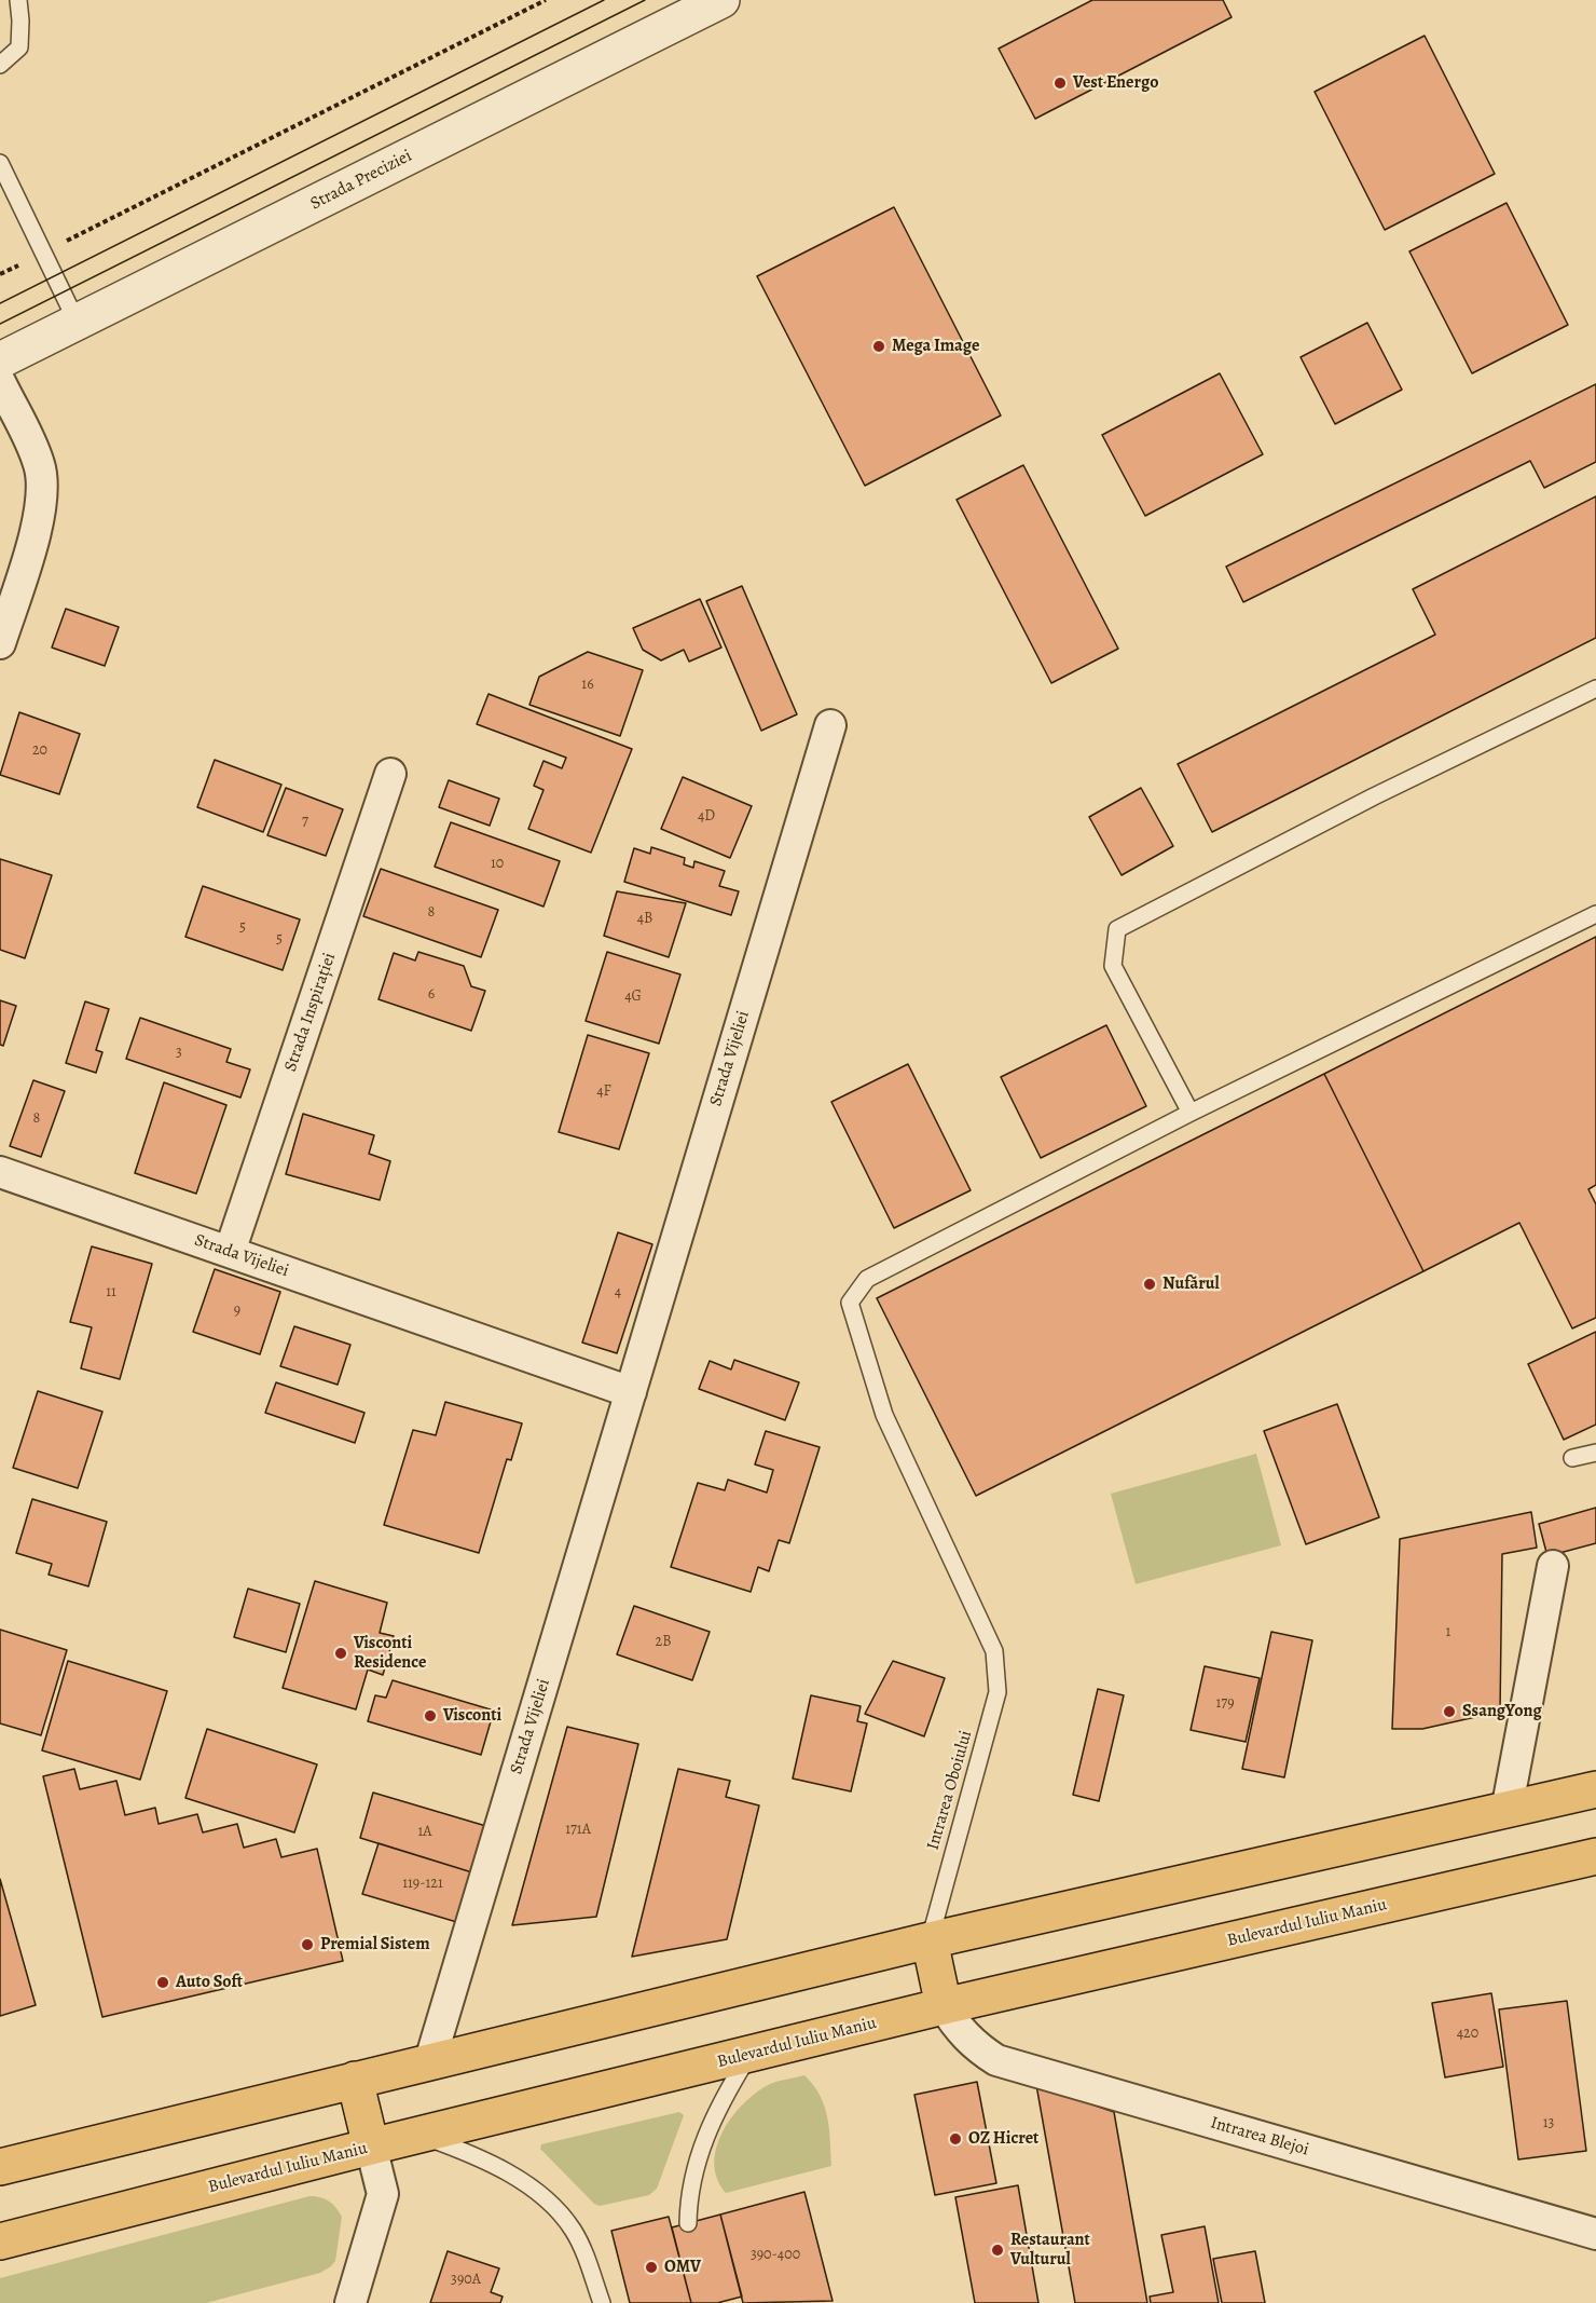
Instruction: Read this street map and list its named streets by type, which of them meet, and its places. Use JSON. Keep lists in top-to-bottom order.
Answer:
{
  "streets": {
    "main road": ["Bulevardul Iuliu Maniu"],
    "street": [
      "Strada Preciziei",
      "Strada Inspirației",
      "Strada Vijeliei",
      "Intrarea Blejoi"
    ],
    "lane": ["Intrarea Oboiului"]
  },
  "crossings": [
    ["Strada Inspirației", "Strada Vijeliei"],
    ["Bulevardul Iuliu Maniu", "Intrarea Blejoi"]
  ],
  "places": [
    "Vest Energo",
    "Mega Image",
    "Nufărul",
    "Visconti Residence",
    "SsangYong",
    "Visconti",
    "Premial Sistem",
    "Auto Soft",
    "OZ Hicret",
    "Restaurant Vulturul",
    "OMV"
  ],
  "house_numbers": [
    "16",
    "20",
    "4D",
    "7",
    "10",
    "8",
    "4B",
    "5",
    "5",
    "6",
    "4G",
    "3",
    "4F",
    "8",
    "11",
    "4",
    "9",
    "1",
    "2B",
    "179",
    "171A",
    "1A",
    "119-121",
    "420",
    "13",
    "390-400",
    "390A"
  ]
}
